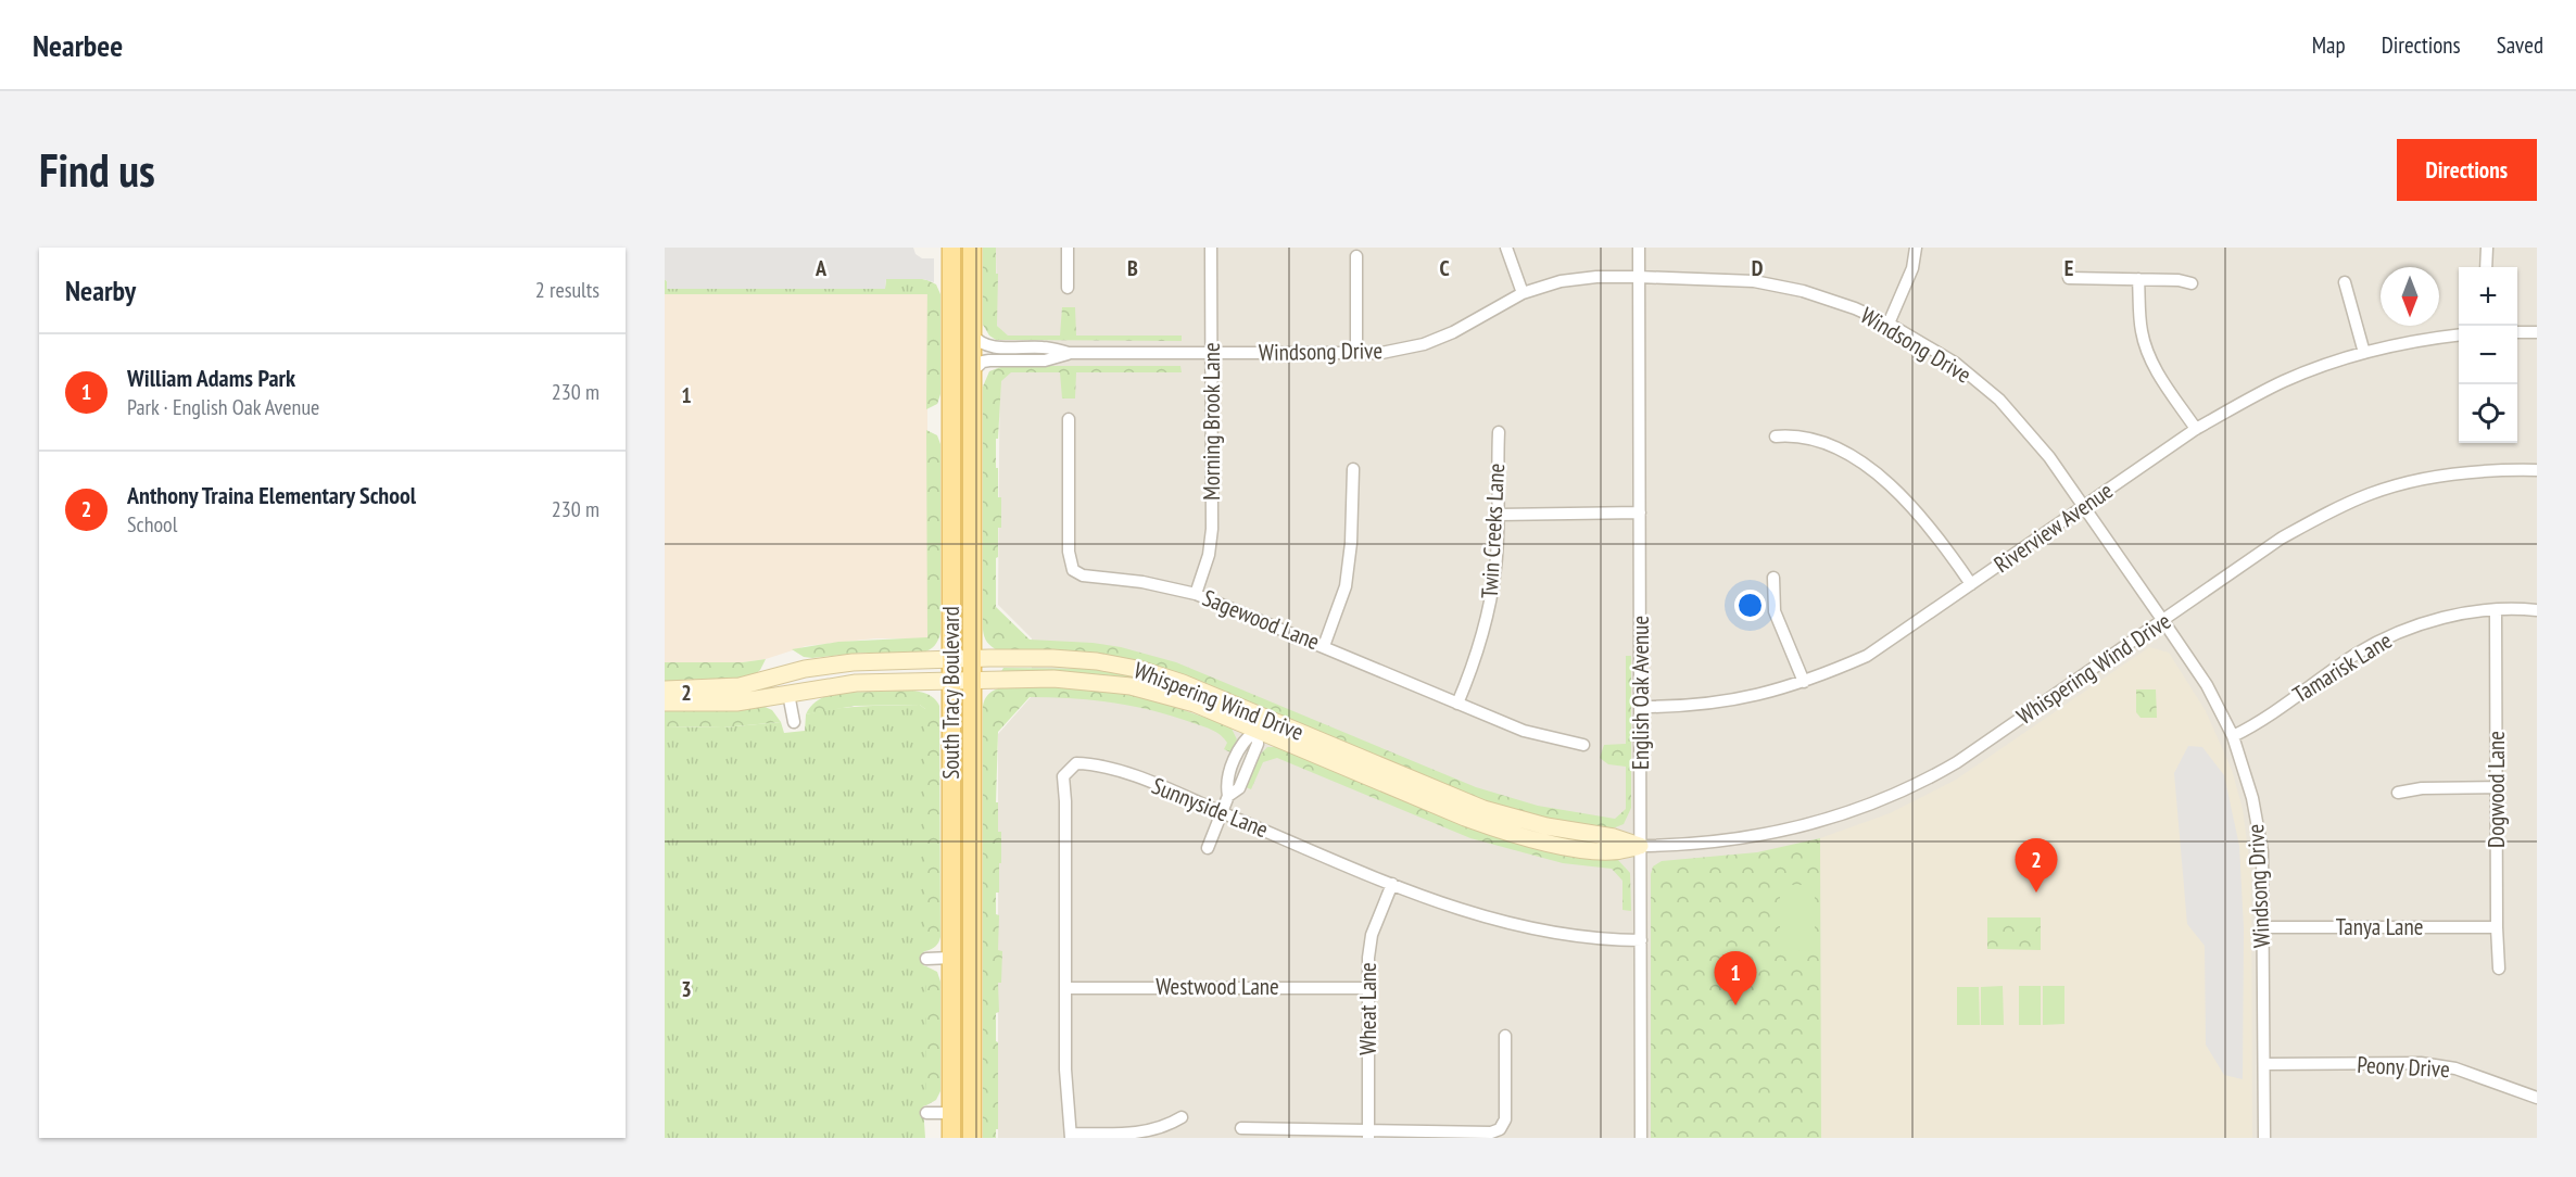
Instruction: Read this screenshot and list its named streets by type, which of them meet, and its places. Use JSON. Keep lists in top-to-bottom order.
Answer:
{
  "streets": {
    "main road": ["South Tracy Boulevard"],
    "street": [
      "Windsong Drive",
      "Morning Brook Lane",
      "Riverview Avenue",
      "Twin Creeks Lane",
      "Sagewood Lane",
      "Tamarisk Lane",
      "Whispering Wind Drive",
      "English Oak Avenue",
      "Dogwood Lane",
      "Sunnyside Lane",
      "Tanya Lane",
      "Westwood Lane",
      "Wheat Lane",
      "Peony Drive"
    ]
  },
  "crossings": [
    ["Windsong Drive", "Morning Brook Lane"],
    ["Windsong Drive", "Riverview Avenue"],
    ["Windsong Drive", "Tamarisk Lane"],
    ["Windsong Drive", "Whispering Wind Drive"],
    ["Windsong Drive", "South Tracy Boulevard"],
    ["Windsong Drive", "English Oak Avenue"],
    ["Windsong Drive", "Tanya Lane"],
    ["Windsong Drive", "Peony Drive"],
    ["Morning Brook Lane", "Sagewood Lane"],
    ["Riverview Avenue", "English Oak Avenue"],
    ["Twin Creeks Lane", "Sagewood Lane"],
    ["Tamarisk Lane", "Dogwood Lane"],
    ["Whispering Wind Drive", "South Tracy Boulevard"],
    ["Whispering Wind Drive", "English Oak Avenue"],
    ["English Oak Avenue", "Sunnyside Lane"],
    ["Dogwood Lane", "Tanya Lane"],
    ["Sunnyside Lane", "Westwood Lane"],
    ["Sunnyside Lane", "Wheat Lane"],
    ["Westwood Lane", "Wheat Lane"]
  ],
  "north": "bottom",
  "page": {
    "header": "Nearbee",
    "nav": ["Map", "Directions", "Saved"],
    "buttons": "Directions",
    "title": "Find us",
    "heading": ["Nearby", "2 results"],
    "map_buttons": ["+", "−"],
    "list": [
      {
        "mark": "1",
        "name": "William Adams Park",
        "note": "Park · English Oak Avenue",
        "value": "230 m"
      },
      {
        "mark": "2",
        "name": "Anthony Traina Elementary School",
        "note": "School",
        "value": "230 m"
      }
    ],
    "pins": ["2", "1"]
  },
  "grid": {
    "columns": [
      "A",
      "B",
      "C",
      "D",
      "E"
    ],
    "rows": ["1", "2", "3"]
  }
}
